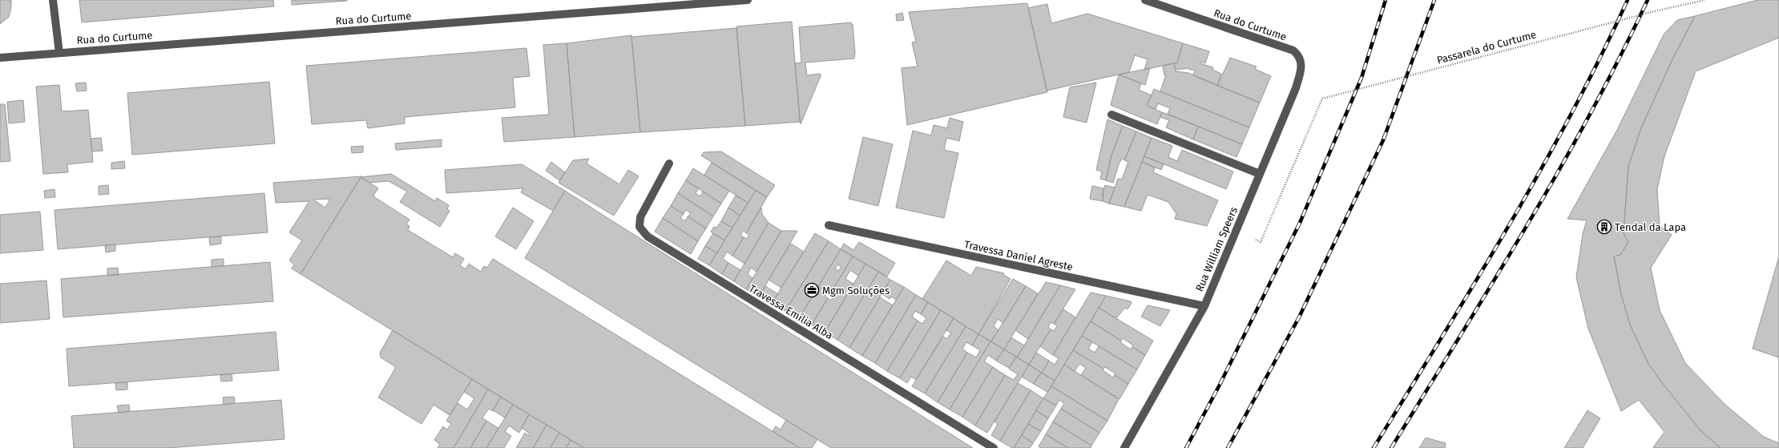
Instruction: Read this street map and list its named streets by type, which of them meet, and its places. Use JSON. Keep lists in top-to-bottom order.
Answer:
{
  "streets": {
    "street": [
      "Rua do Curtume",
      "Rua William Speers",
      "Travessa Daniel Agreste",
      "Travessa Emília Alba"
    ],
    "path": ["Passarela do Curtume"]
  },
  "crossings": [
    ["Rua do Curtume", "Rua William Speers"],
    ["Rua William Speers", "Travessa Daniel Agreste"]
  ],
  "places": {
    "building": ["Tendal da Lapa"],
    "office": ["Mgm Soluções"]
  }
}
